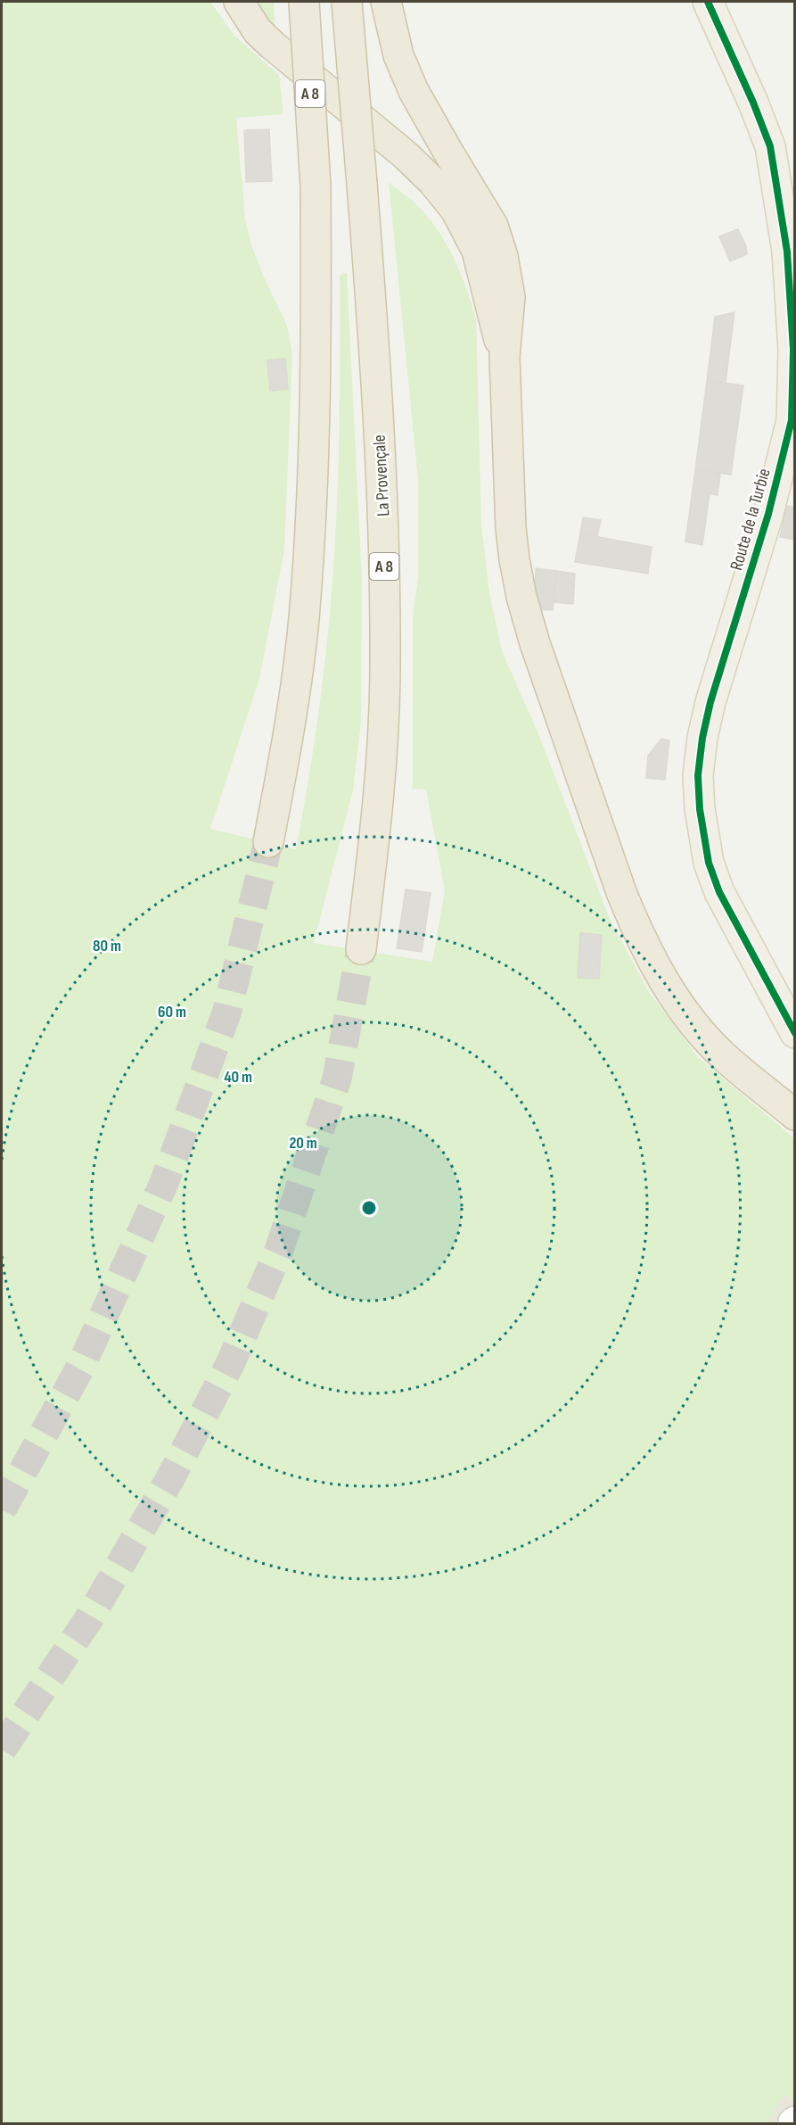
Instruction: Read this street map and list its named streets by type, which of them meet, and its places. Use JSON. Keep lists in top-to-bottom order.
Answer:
{
  "streets": {
    "highway": ["A 8", "La Provençale"],
    "main road": ["Route de la Turbie"]
  },
  "rings": [
    "80 m",
    "60 m",
    "40 m",
    "20 m"
  ]
}
